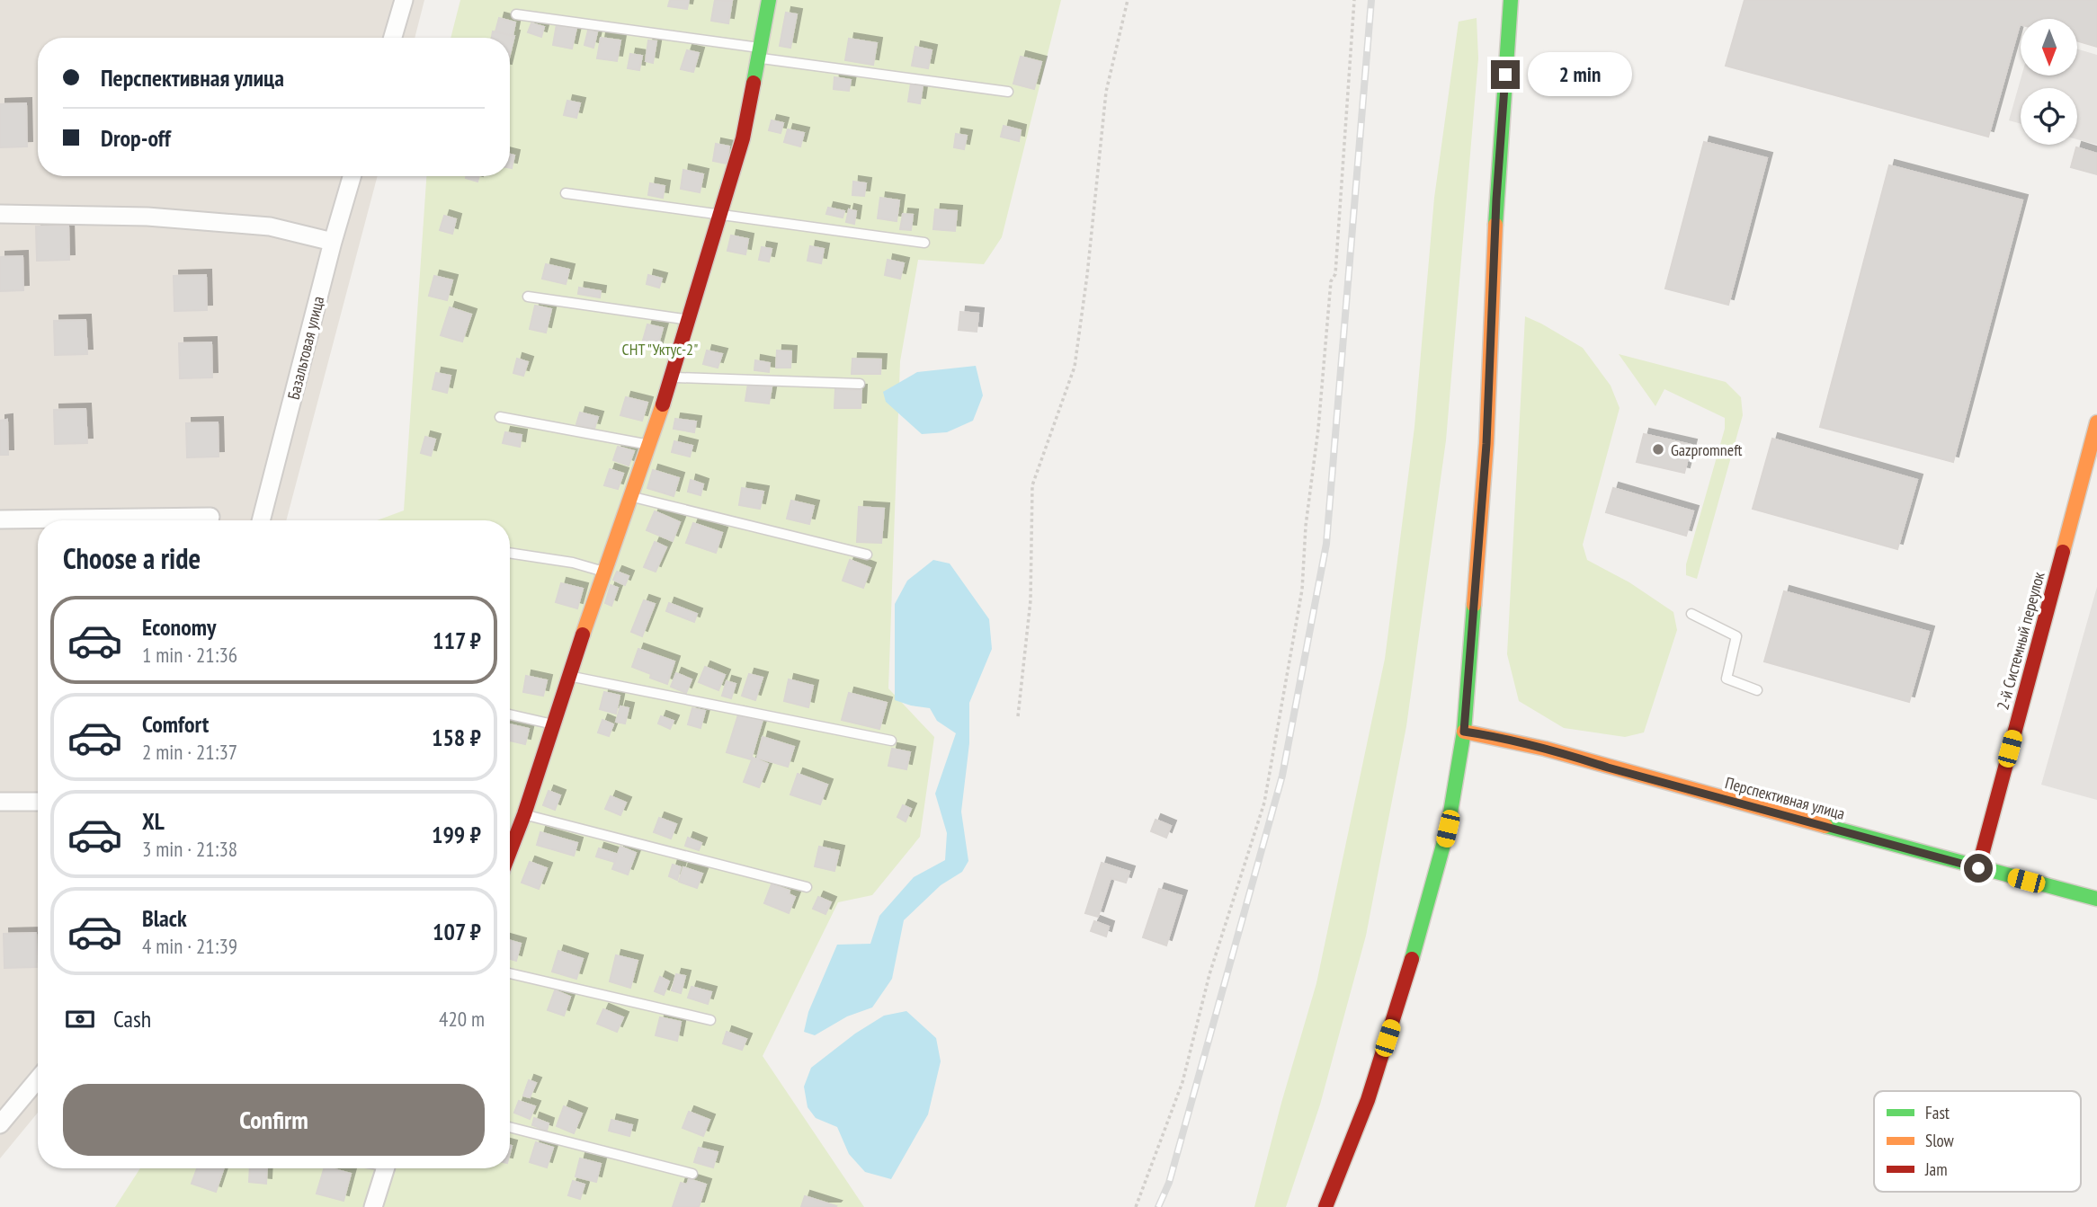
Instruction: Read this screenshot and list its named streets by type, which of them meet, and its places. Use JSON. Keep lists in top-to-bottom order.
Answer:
{
  "streets": {
    "street": ["Базальтовая улица", "2-й Системный переулок", "Перспективная улица"]
  },
  "crossings": [
    ["2-й Системный переулок", "Перспективная улица"]
  ],
  "parks": ["СНТ \"Уктус-2\""],
  "places": ["Gazpromneft"],
  "legend": ["Fast", "Slow", "Jam"],
  "north": "bottom",
  "page": {
    "banner": ["Перспективная улица", "Drop-off"],
    "bubble": "2 min",
    "heading": "Choose a ride",
    "list": [
      {
        "name": "Economy",
        "note": "1 min · 21:36",
        "value": "117 ₽"
      },
      {
        "name": "Comfort",
        "note": "2 min · 21:37",
        "value": "158 ₽"
      },
      {
        "name": "XL",
        "note": "3 min · 21:38",
        "value": "199 ₽"
      },
      {
        "name": "Black",
        "note": "4 min · 21:39",
        "value": "107 ₽"
      }
    ],
    "pay": ["Cash", "420 m"],
    "buttons": "Confirm"
  }
}
